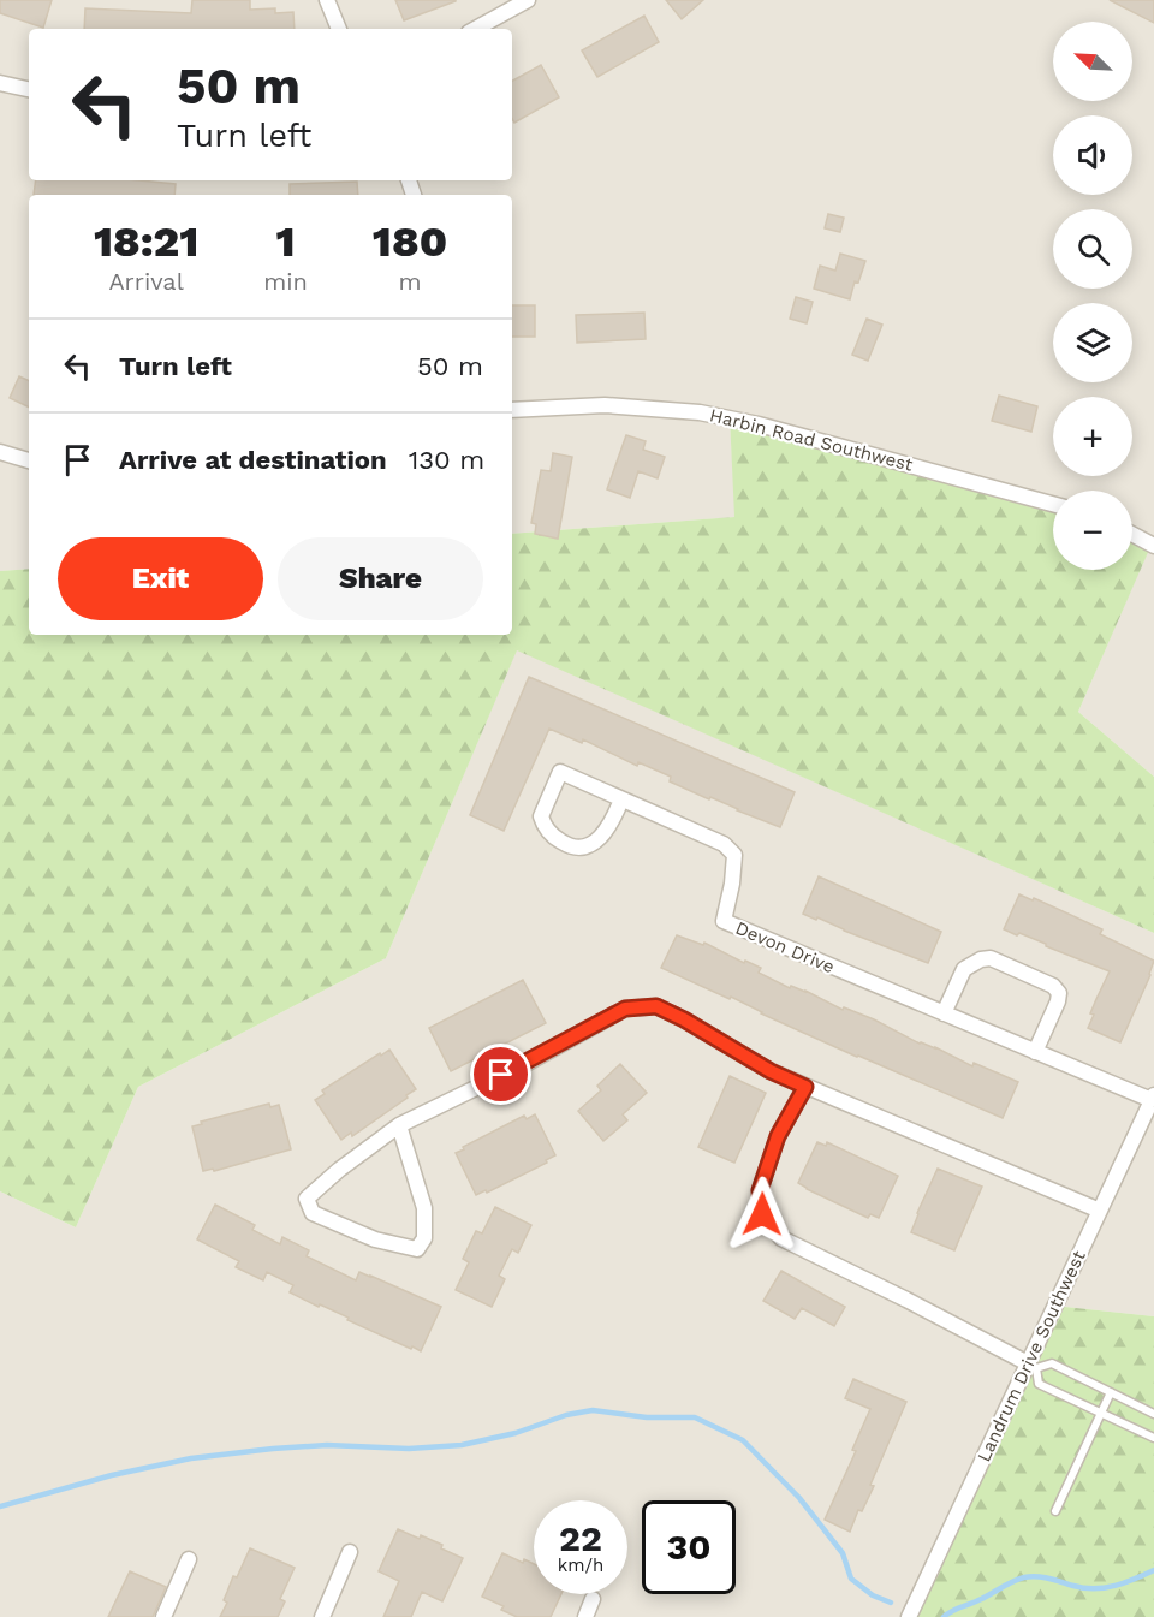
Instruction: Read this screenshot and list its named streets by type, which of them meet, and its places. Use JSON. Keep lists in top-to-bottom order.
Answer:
{
  "streets": {
    "street": ["Harbin Road Southwest", "Devon Drive", "Landrum Drive Southwest"]
  },
  "crossings": [
    ["Devon Drive", "Landrum Drive Southwest"]
  ],
  "north": "top left",
  "page": {
    "map_buttons": ["+", "−"],
    "turn": ["50 m", "Turn left"],
    "eta": [
      "18:21",
      "Arrival",
      "1",
      "min",
      "180",
      "m"
    ],
    "list": [
      {
        "name": "Turn left",
        "value": "50 m"
      },
      {
        "name": "Arrive at destination",
        "value": "130 m"
      }
    ],
    "buttons": ["Exit", "Share"],
    "speed": "22 km/h",
    "limit": "30"
  }
}
